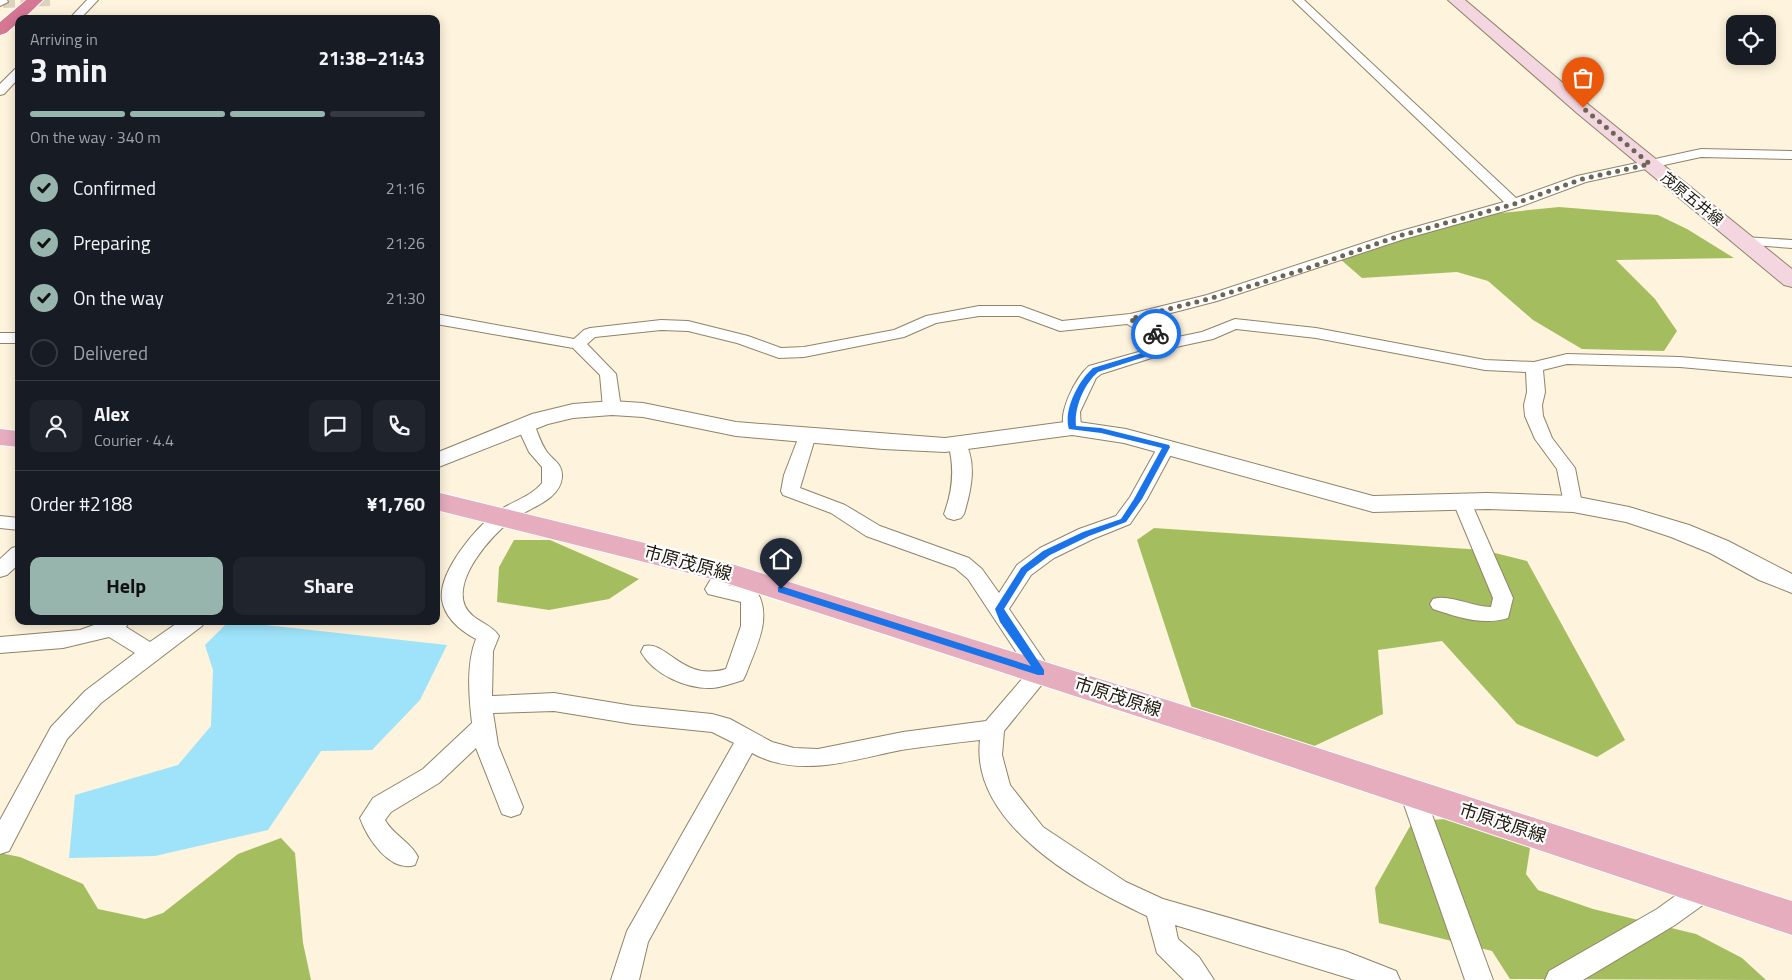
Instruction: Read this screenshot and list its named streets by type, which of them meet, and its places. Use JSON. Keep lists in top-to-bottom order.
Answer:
{
  "streets": {
    "main road": ["茂原五井線", "市原茂原線"]
  },
  "page": {
    "heading": ["3 min", "Arriving in", "21:38–21:43"],
    "panel": [
      "Alex",
      "Courier · 4.4",
      "Order #2188",
      "¥1,760"
    ],
    "bar": "On the way · 340 m",
    "list": [
      ["Confirmed", "21:16"],
      ["Preparing", "21:26"],
      ["On the way", "21:30"],
      "Delivered"
    ],
    "buttons": ["Help", "Share"]
  }
}
